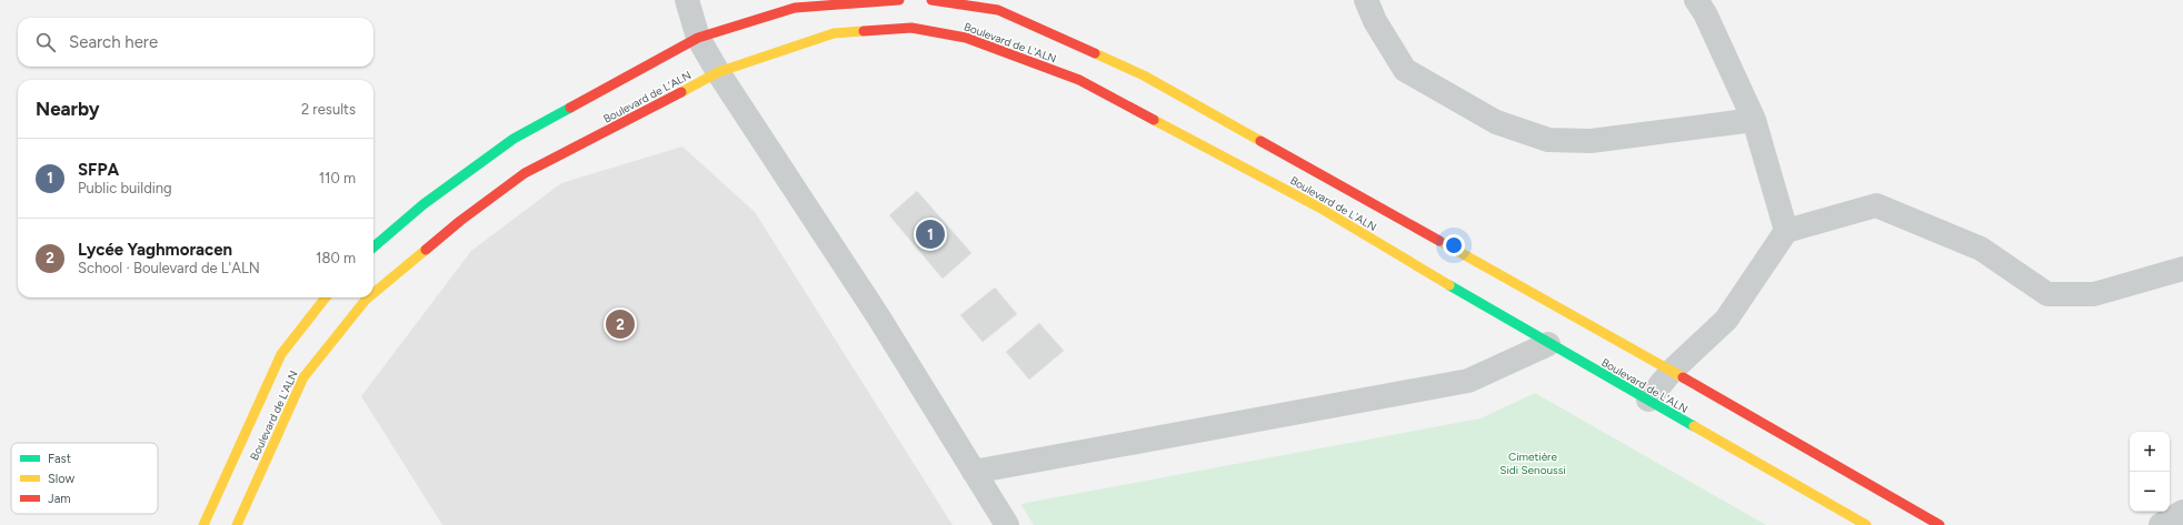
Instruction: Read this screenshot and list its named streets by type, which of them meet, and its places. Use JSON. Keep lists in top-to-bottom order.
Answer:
{
  "streets": {
    "main road": ["Boulevard de L'ALN"]
  },
  "parks": ["Cimetière Sidi Senoussi"],
  "legend": ["Fast", "Slow", "Jam"],
  "page": {
    "search": "Search here",
    "heading": ["Nearby", "2 results"],
    "list": [
      {
        "mark": "1",
        "name": "SFPA",
        "note": "Public building",
        "value": "110 m"
      },
      {
        "mark": "2",
        "name": "Lycée Yaghmoracen",
        "note": "School · Boulevard de L'ALN",
        "value": "180 m"
      }
    ],
    "pins": ["1", "2"],
    "map_buttons": ["+", "−"]
  }
}
